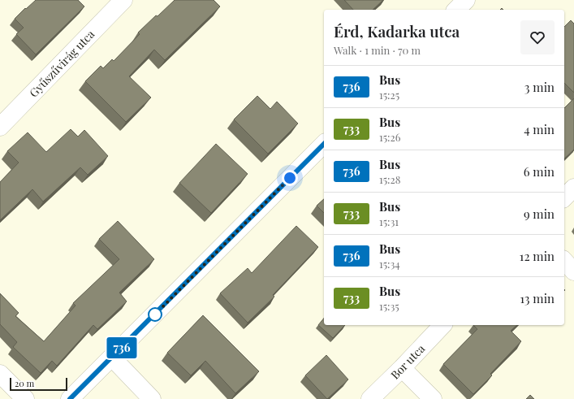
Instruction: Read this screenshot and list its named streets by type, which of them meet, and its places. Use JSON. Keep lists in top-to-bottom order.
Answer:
{
  "streets": {
    "street": ["Gyűszűvirág utca", "Bor utca"]
  },
  "lines": ["bus line 736"],
  "scale_bar": "20 m",
  "page": {
    "on_map": "736",
    "heading": ["Érd, Kadarka utca", "Walk · 1 min · 70 m"],
    "list": [
      {
        "mark": "736",
        "name": "Bus",
        "note": "15:25",
        "value": "3 min"
      },
      {
        "mark": "733",
        "name": "Bus",
        "note": "15:26",
        "value": "4 min"
      },
      {
        "mark": "736",
        "name": "Bus",
        "note": "15:28",
        "value": "6 min"
      },
      {
        "mark": "733",
        "name": "Bus",
        "note": "15:31",
        "value": "9 min"
      },
      {
        "mark": "736",
        "name": "Bus",
        "note": "15:34",
        "value": "12 min"
      },
      {
        "mark": "733",
        "name": "Bus",
        "note": "15:35",
        "value": "13 min"
      }
    ],
    "scale": "20 m"
  }
}
